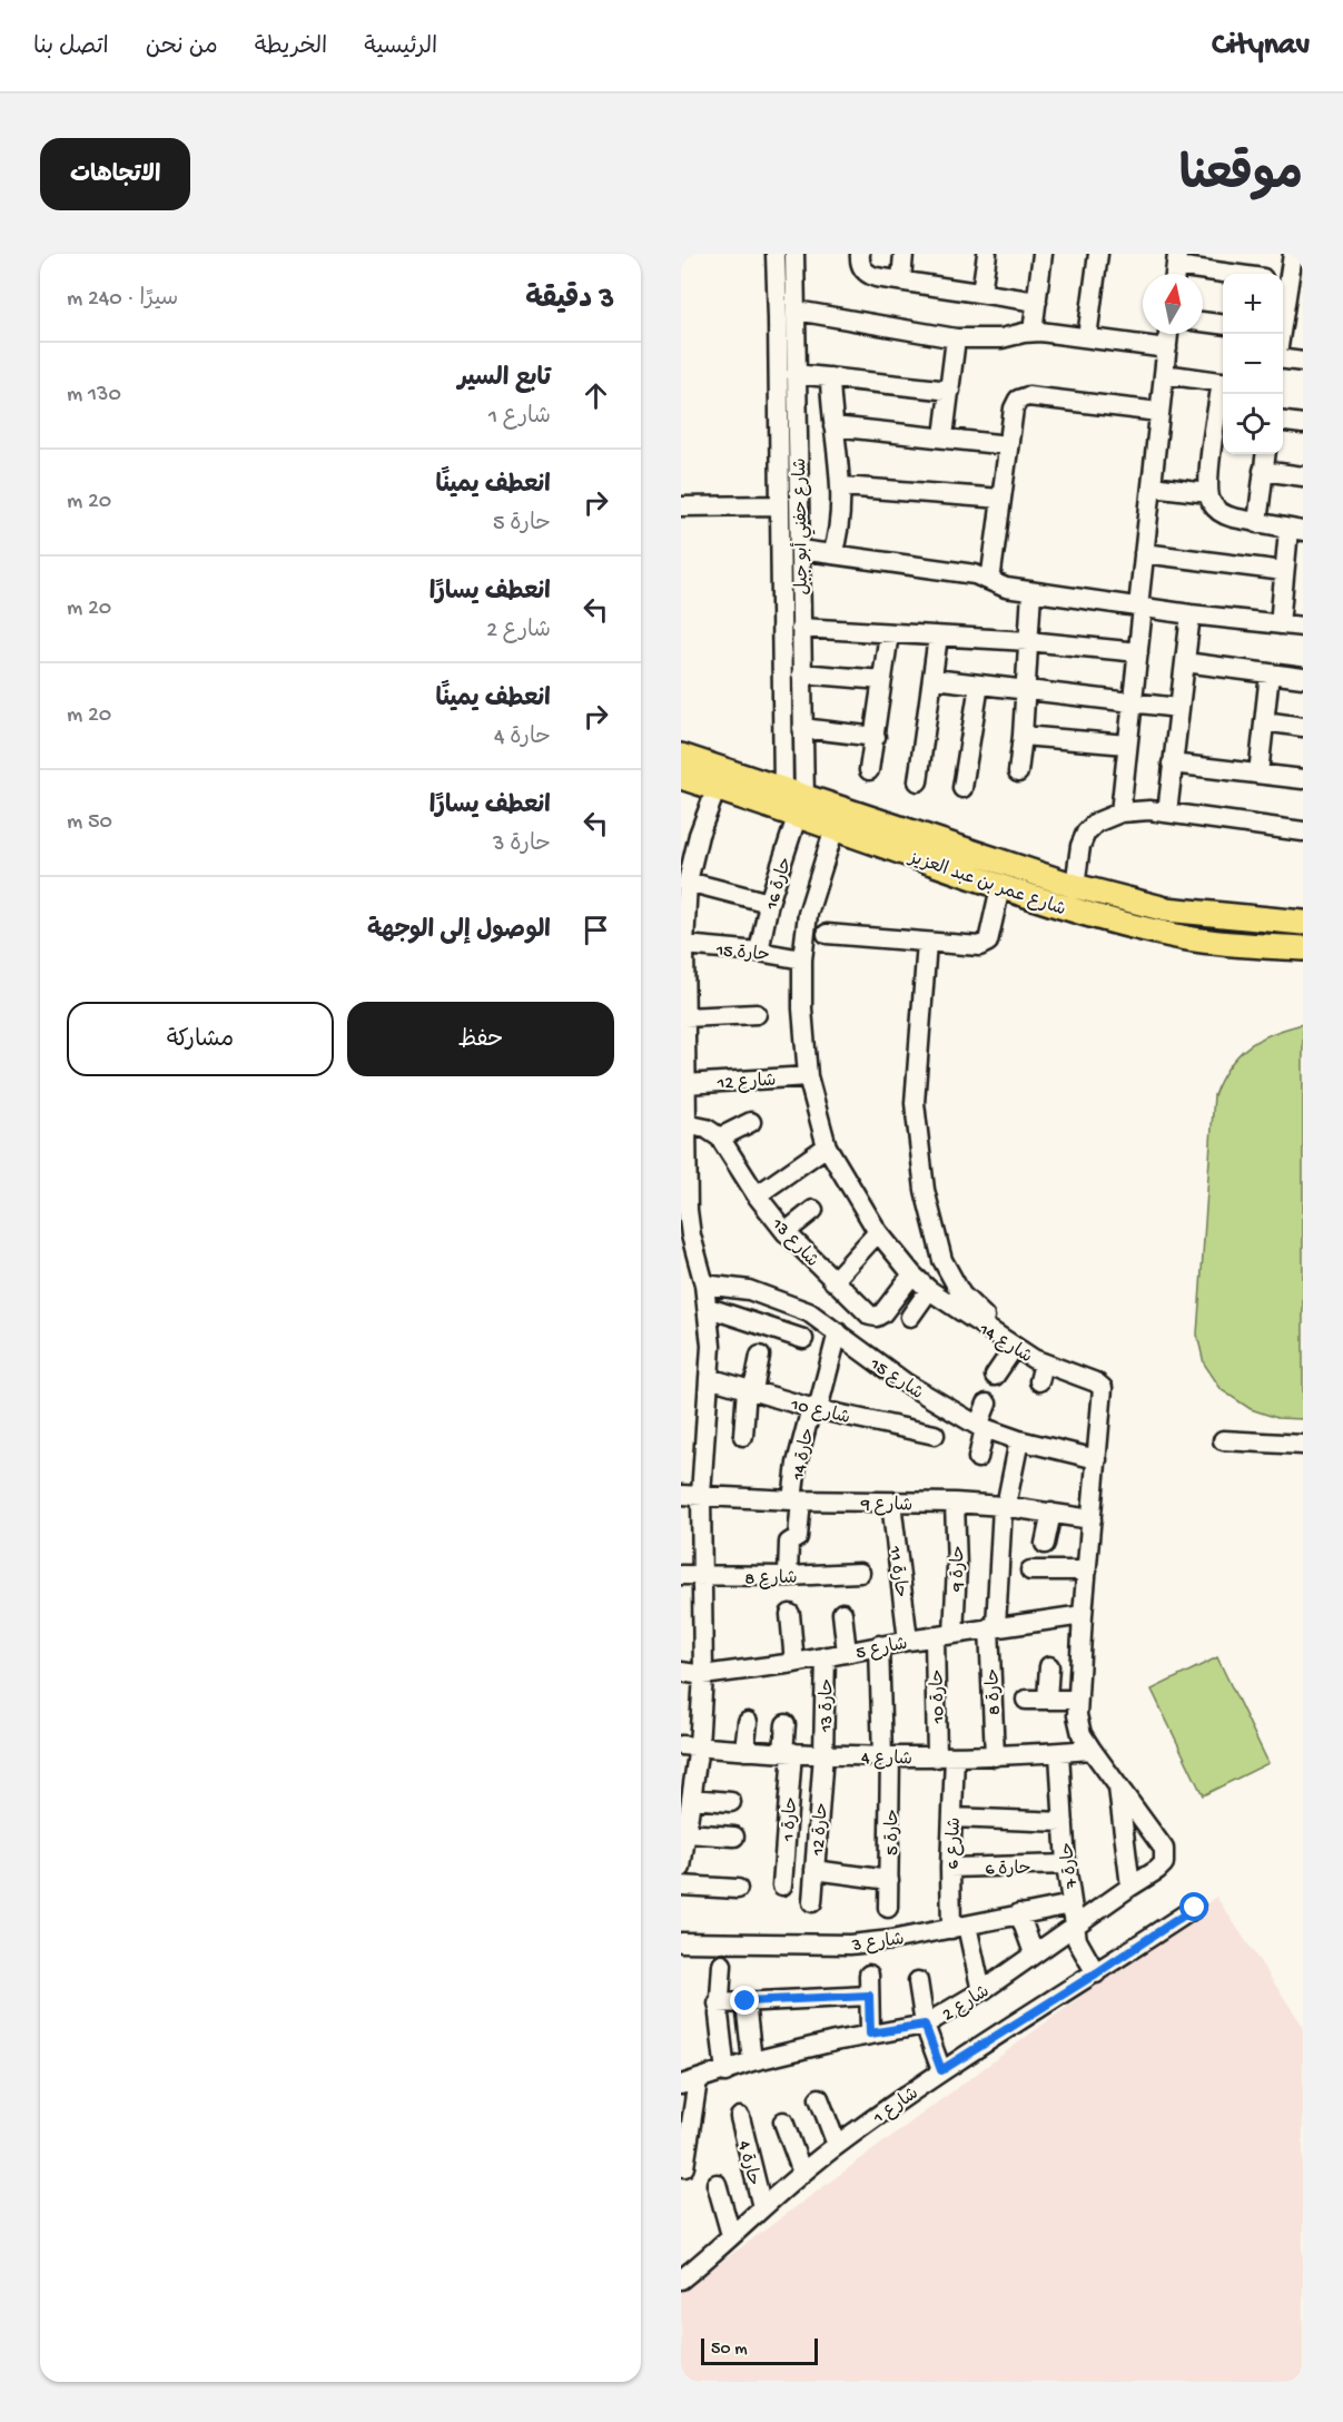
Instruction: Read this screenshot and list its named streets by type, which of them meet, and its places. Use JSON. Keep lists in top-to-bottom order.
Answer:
{
  "streets": {
    "main road": ["شارع عمر بن عبد العزيز"],
    "street": [
      "شارع حفني أبو جبل",
      "حارة 16",
      "حارة 15",
      "شارع 12",
      "شارع 13",
      "شارع 14",
      "شارع 15",
      "شارع 10",
      "حارة 14",
      "شارع 9",
      "حارة 9",
      "حارة 11",
      "شارع 8",
      "شارع 5",
      "حارة 8",
      "حارة 10",
      "حارة 13",
      "شارع 4",
      "حارة 1",
      "حارة 12",
      "حارة 5",
      "شارع 6",
      "حارة 7",
      "حارة 6",
      "شارع 3",
      "شارع 2",
      "شارع 1",
      "حارة 4"
    ]
  },
  "crossings": [
    ["شارع حفني أبو جبل", "شارع عمر بن عبد العزيز"],
    ["شارع حفني أبو جبل", "حارة 16"],
    ["شارع عمر بن عبد العزيز", "حارة 16"],
    ["شارع عمر بن عبد العزيز", "شارع 14"],
    ["حارة 16", "حارة 15"],
    ["حارة 15", "شارع 14"],
    ["شارع 12", "شارع 14"],
    ["شارع 13", "شارع 14"],
    ["شارع 14", "شارع 15"],
    ["شارع 14", "شارع 9"],
    ["شارع 14", "شارع 5"],
    ["شارع 14", "شارع 4"],
    ["شارع 14", "شارع 2"],
    ["شارع 15", "حارة 14"],
    ["شارع 10", "حارة 14"],
    ["حارة 14", "شارع 9"],
    ["حارة 14", "شارع 8"],
    ["شارع 9", "حارة 9"],
    ["شارع 9", "حارة 11"],
    ["حارة 9", "شارع 5"],
    ["حارة 9", "حارة 10"],
    ["حارة 11", "شارع 5"],
    ["شارع 5", "حارة 8"],
    ["شارع 5", "حارة 10"],
    ["شارع 5", "حارة 13"],
    ["حارة 8", "شارع 4"],
    ["حارة 10", "شارع 4"],
    ["حارة 10", "شارع 6"],
    ["حارة 13", "شارع 4"],
    ["حارة 13", "حارة 12"],
    ["شارع 4", "حارة 1"],
    ["شارع 4", "حارة 12"],
    ["شارع 4", "حارة 5"],
    ["شارع 4", "شارع 6"],
    ["شارع 4", "حارة 7"],
    ["شارع 6", "حارة 6"],
    ["شارع 6", "شارع 3"],
    ["حارة 7", "حارة 6"],
    ["حارة 7", "شارع 3"],
    ["حارة 7", "شارع 2"],
    ["حارة 7", "شارع 1"],
    ["شارع 1", "حارة 4"]
  ],
  "scale_bar": "50 m",
  "north": "top",
  "page": {
    "header": "Citynav",
    "nav": [
      "الرئيسية",
      "الخريطة",
      "من نحن",
      "اتصل بنا"
    ],
    "title": "موقعنا",
    "buttons": [
      "الاتجاهات",
      ["حفظ", "مشاركة"]
    ],
    "heading": ["3 دقيقة", "سيرًا · 240 m"],
    "map_buttons": ["+", "−"],
    "list": [
      ["تابع السير", "شارع 1", "130 m"],
      ["انعطف يمينًا", "حارة 5", "20 m"],
      ["انعطف يسارًا", "شارع 2", "20 m"],
      ["انعطف يمينًا", "حارة 4", "20 m"],
      ["انعطف يسارًا", "حارة 3", "50 m"],
      "الوصول إلى الوجهة"
    ],
    "scale": "50 m"
  }
}
